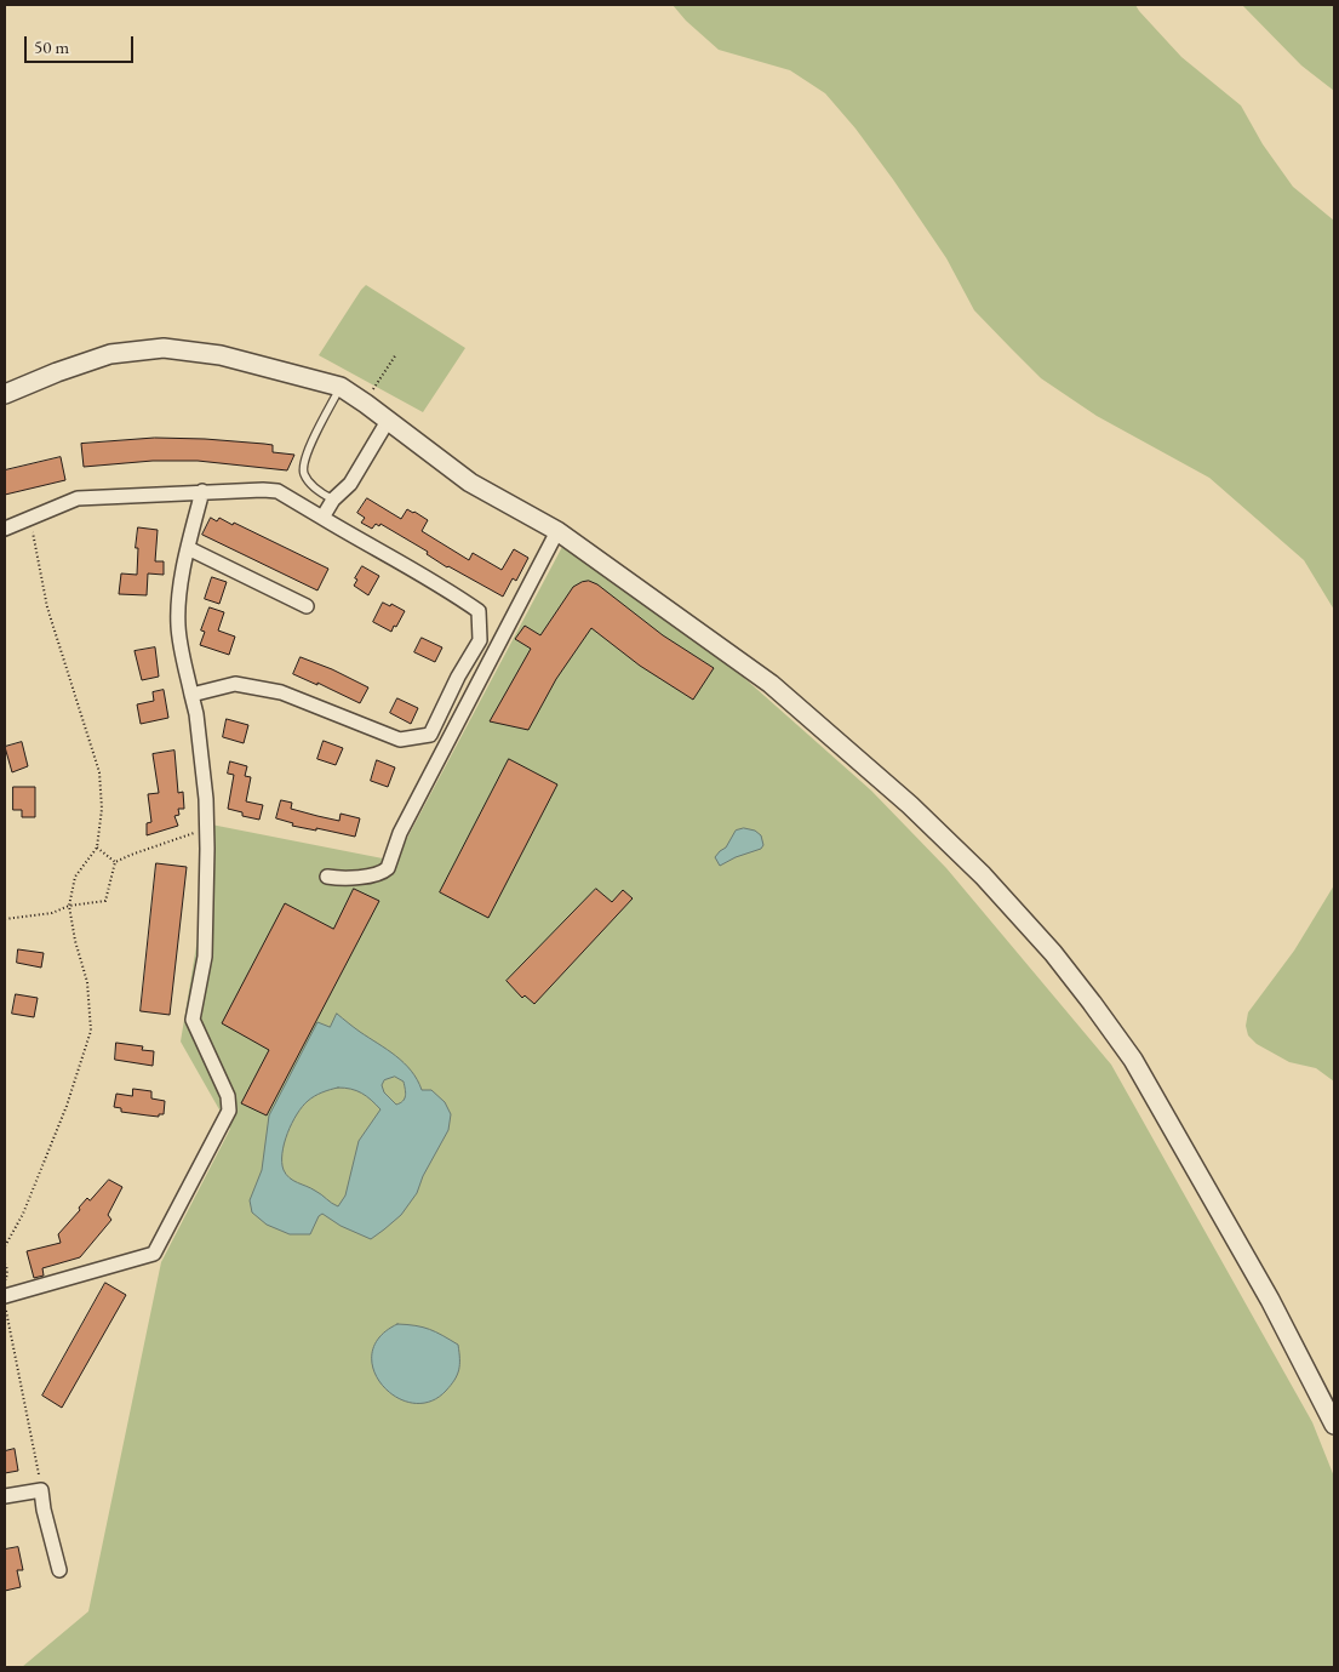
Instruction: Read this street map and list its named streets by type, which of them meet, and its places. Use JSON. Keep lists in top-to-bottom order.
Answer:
{
  "scale_bar": "50 m"
}
